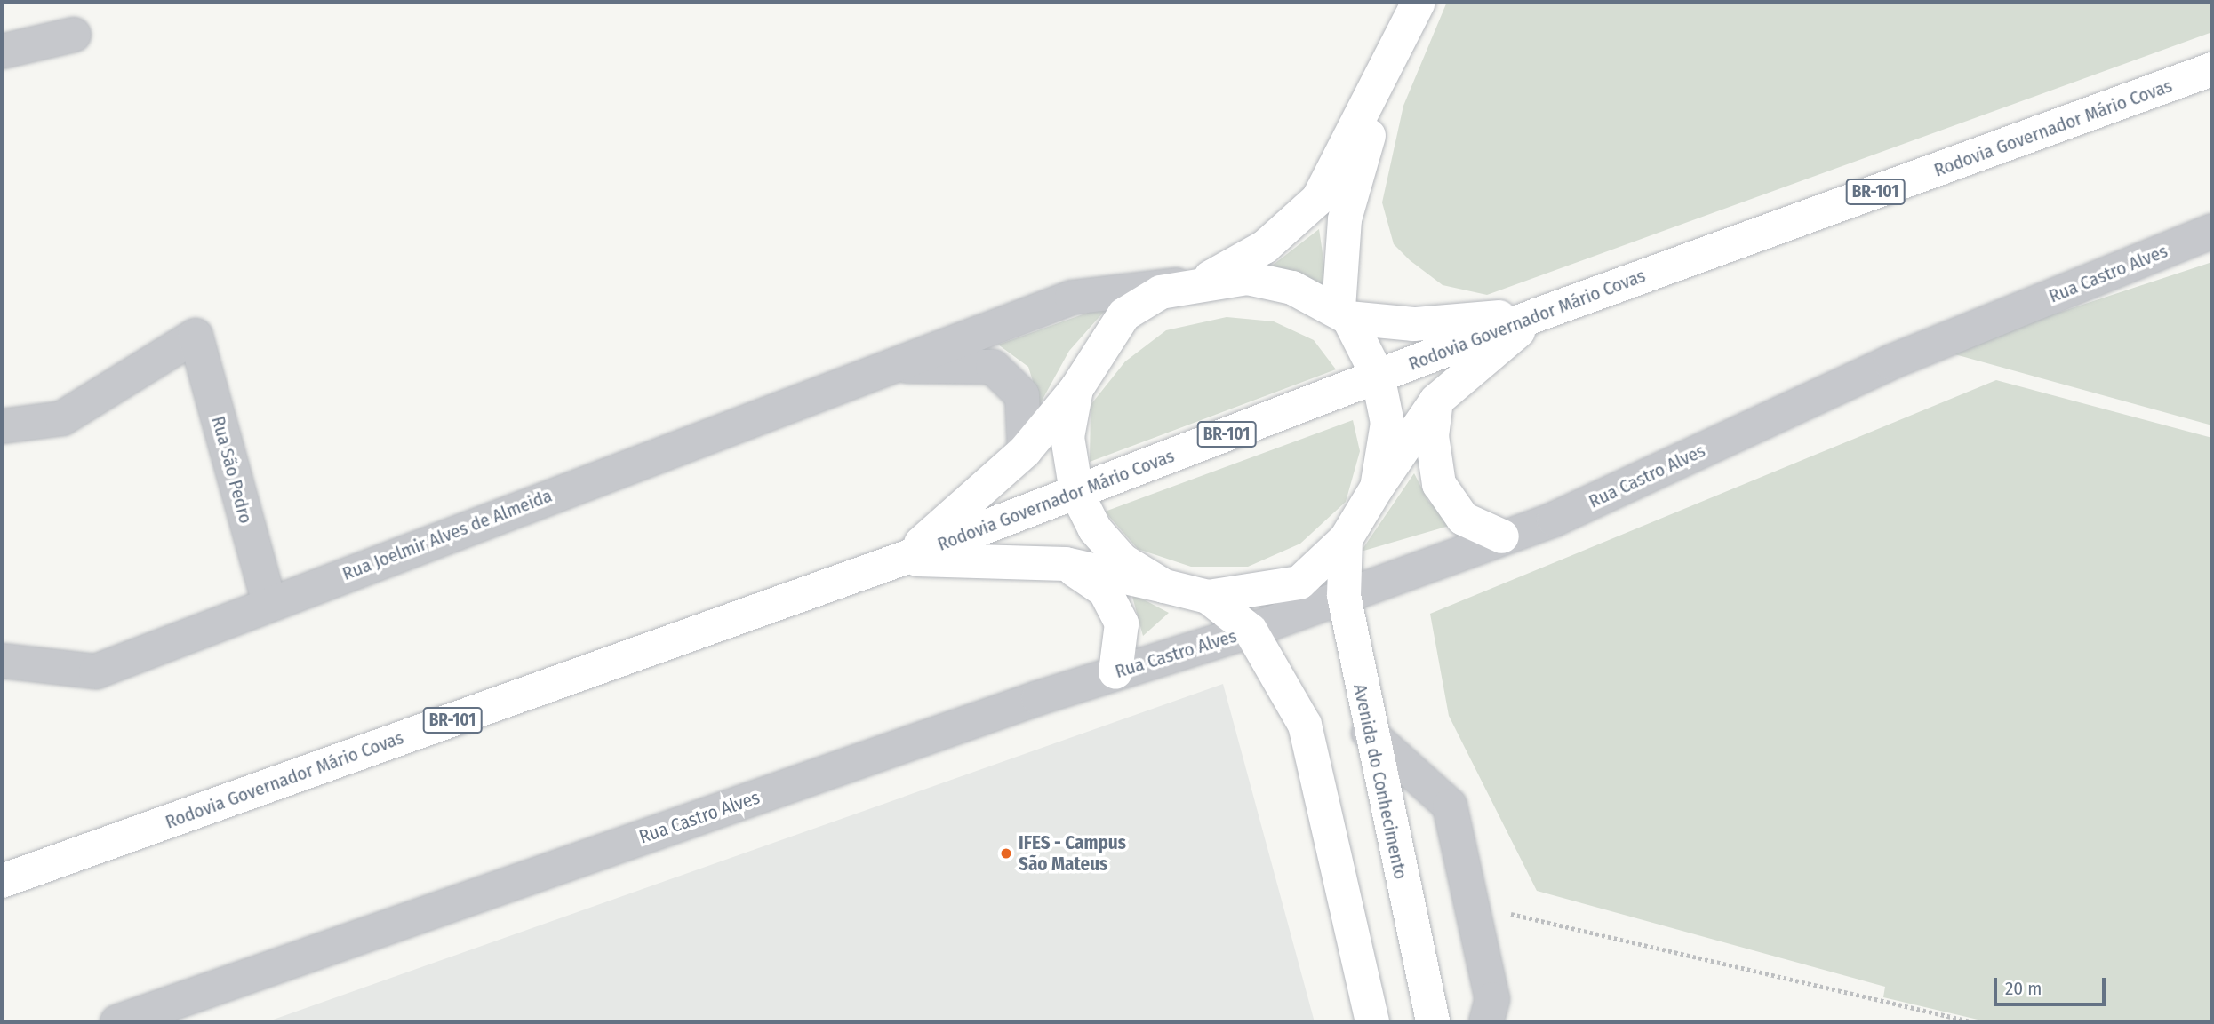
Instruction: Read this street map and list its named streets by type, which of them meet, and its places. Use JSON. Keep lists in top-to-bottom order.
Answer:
{
  "streets": {
    "main road": ["Rodovia Governador Mário Covas", "BR-101", "Avenida do Conhecimento"],
    "street": ["Rua Castro Alves", "Rua São Pedro", "Rua Joelmir Alves de Almeida"]
  },
  "crossings": [
    ["Rua Castro Alves", "Avenida do Conhecimento"],
    ["Rua São Pedro", "Rua Joelmir Alves de Almeida"]
  ],
  "places": ["IFES - Campus São Mateus"],
  "scale_bar": "20 m"
}
